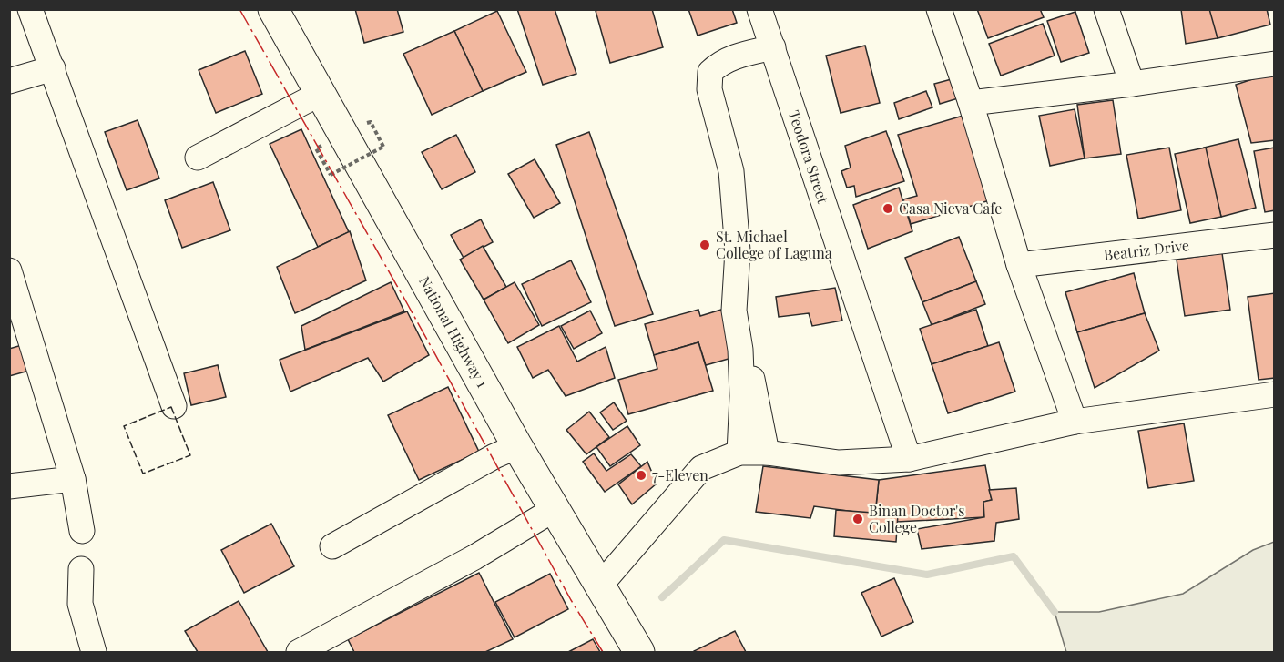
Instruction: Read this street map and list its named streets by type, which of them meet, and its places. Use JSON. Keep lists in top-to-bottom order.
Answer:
{
  "streets": {
    "highway": ["National Highway 1"],
    "street": ["Teodora Street", "Beatriz Drive"]
  },
  "places": [
    "Casa Nieva Cafe",
    "St. Michael College of Laguna",
    "7-Eleven",
    "Binan Doctor's College"
  ]
}
